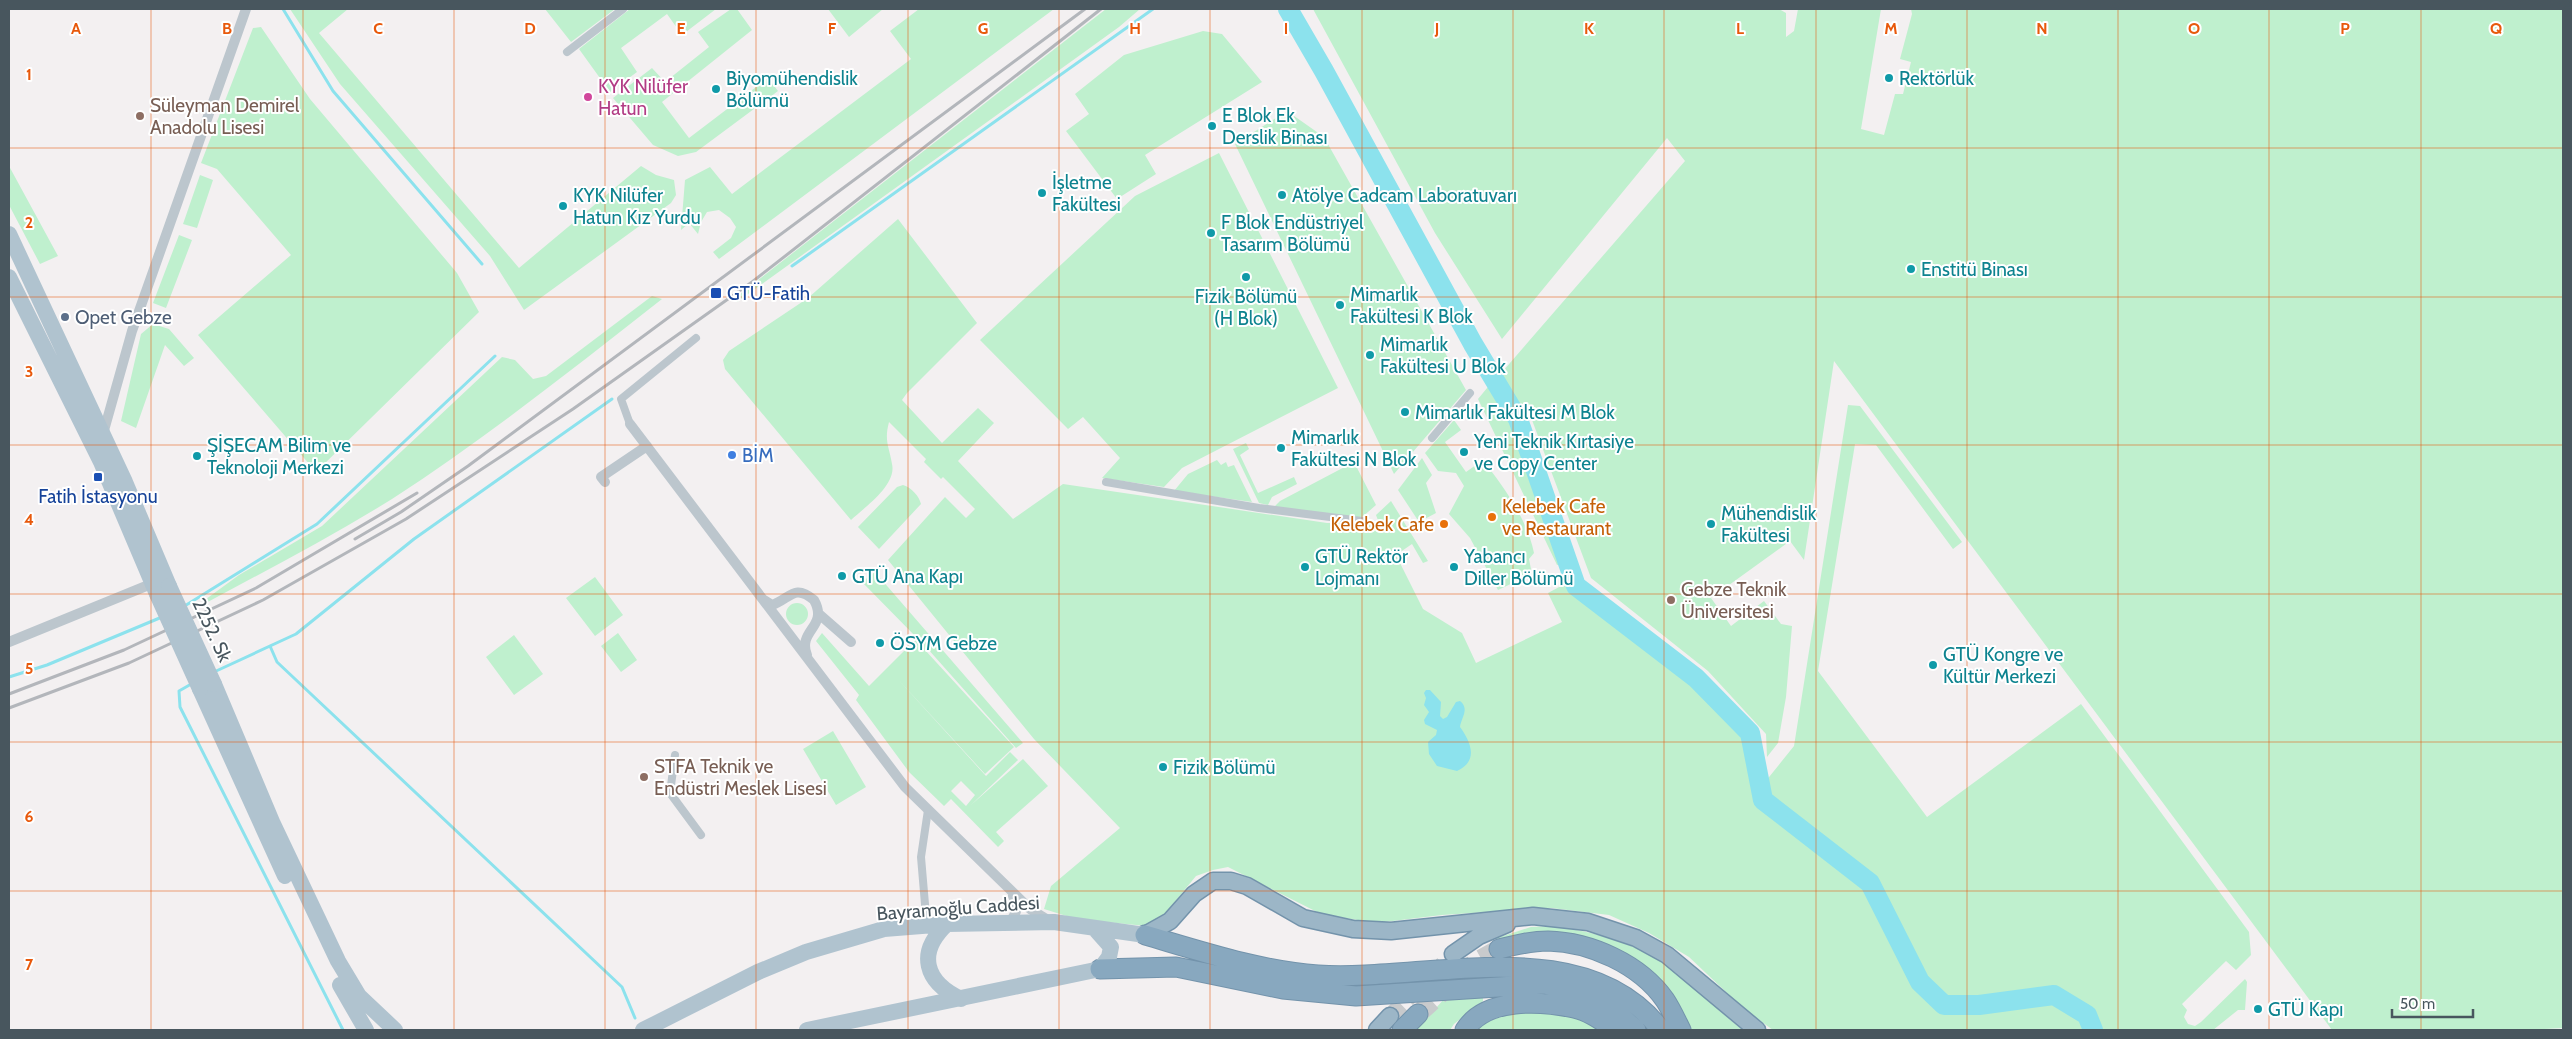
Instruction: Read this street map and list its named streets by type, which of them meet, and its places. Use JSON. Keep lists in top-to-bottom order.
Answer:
{
  "streets": {
    "main road": ["2252. Sk", "Bayramoğlu Caddesi"]
  },
  "places": {
    "other": [
      "Rektörlük",
      "Biyomühendislik Bölümü",
      "KYK Nilüfer Hatun",
      "Süleyman Demirel Anadolu Lisesi",
      "E Blok Ek Derslik Binası",
      "İşletme Fakültesi",
      "Atölye Cadcam Laboratuvarı",
      "KYK Nilüfer Hatun Kız Yurdu",
      "F Blok Endüstriyel Tasarım Bölümü",
      "Enstitü Binası",
      "Fizik Bölümü (H Blok)",
      "Mimarlık Fakültesi K Blok",
      "Opet Gebze",
      "Mimarlık Fakültesi U Blok",
      "Mimarlık Fakültesi M Blok",
      "Mimarlık Fakültesi N Blok",
      "Yeni Teknik Kırtasiye ve Copy Center",
      "BİM",
      "ŞİŞECAM Bilim ve Teknoloji Merkezi",
      "Kelebek Cafe ve Restaurant",
      "Kelebek Cafe",
      "Mühendislik Fakültesi",
      "GTÜ Rektör Lojmanı",
      "Yabancı Diller Bölümü",
      "GTÜ Ana Kapı",
      "Gebze Teknik Üniversitesi",
      "ÖSYM Gebze",
      "GTÜ Kongre ve Kültür Merkezi",
      "Fizik Bölümü",
      "STFA Teknik ve Endüstri Meslek Lisesi",
      "GTÜ Kapı"
    ],
    "transit": ["GTÜ-Fatih", "Fatih İstasyonu"]
  },
  "scale_bar": "50 m",
  "grid": {
    "columns": [
      "A",
      "B",
      "C",
      "D",
      "E",
      "F",
      "G",
      "H",
      "I",
      "J",
      "K",
      "L",
      "M",
      "N",
      "O",
      "P",
      "Q"
    ],
    "rows": [
      "1",
      "2",
      "3",
      "4",
      "5",
      "6",
      "7"
    ]
  }
}
